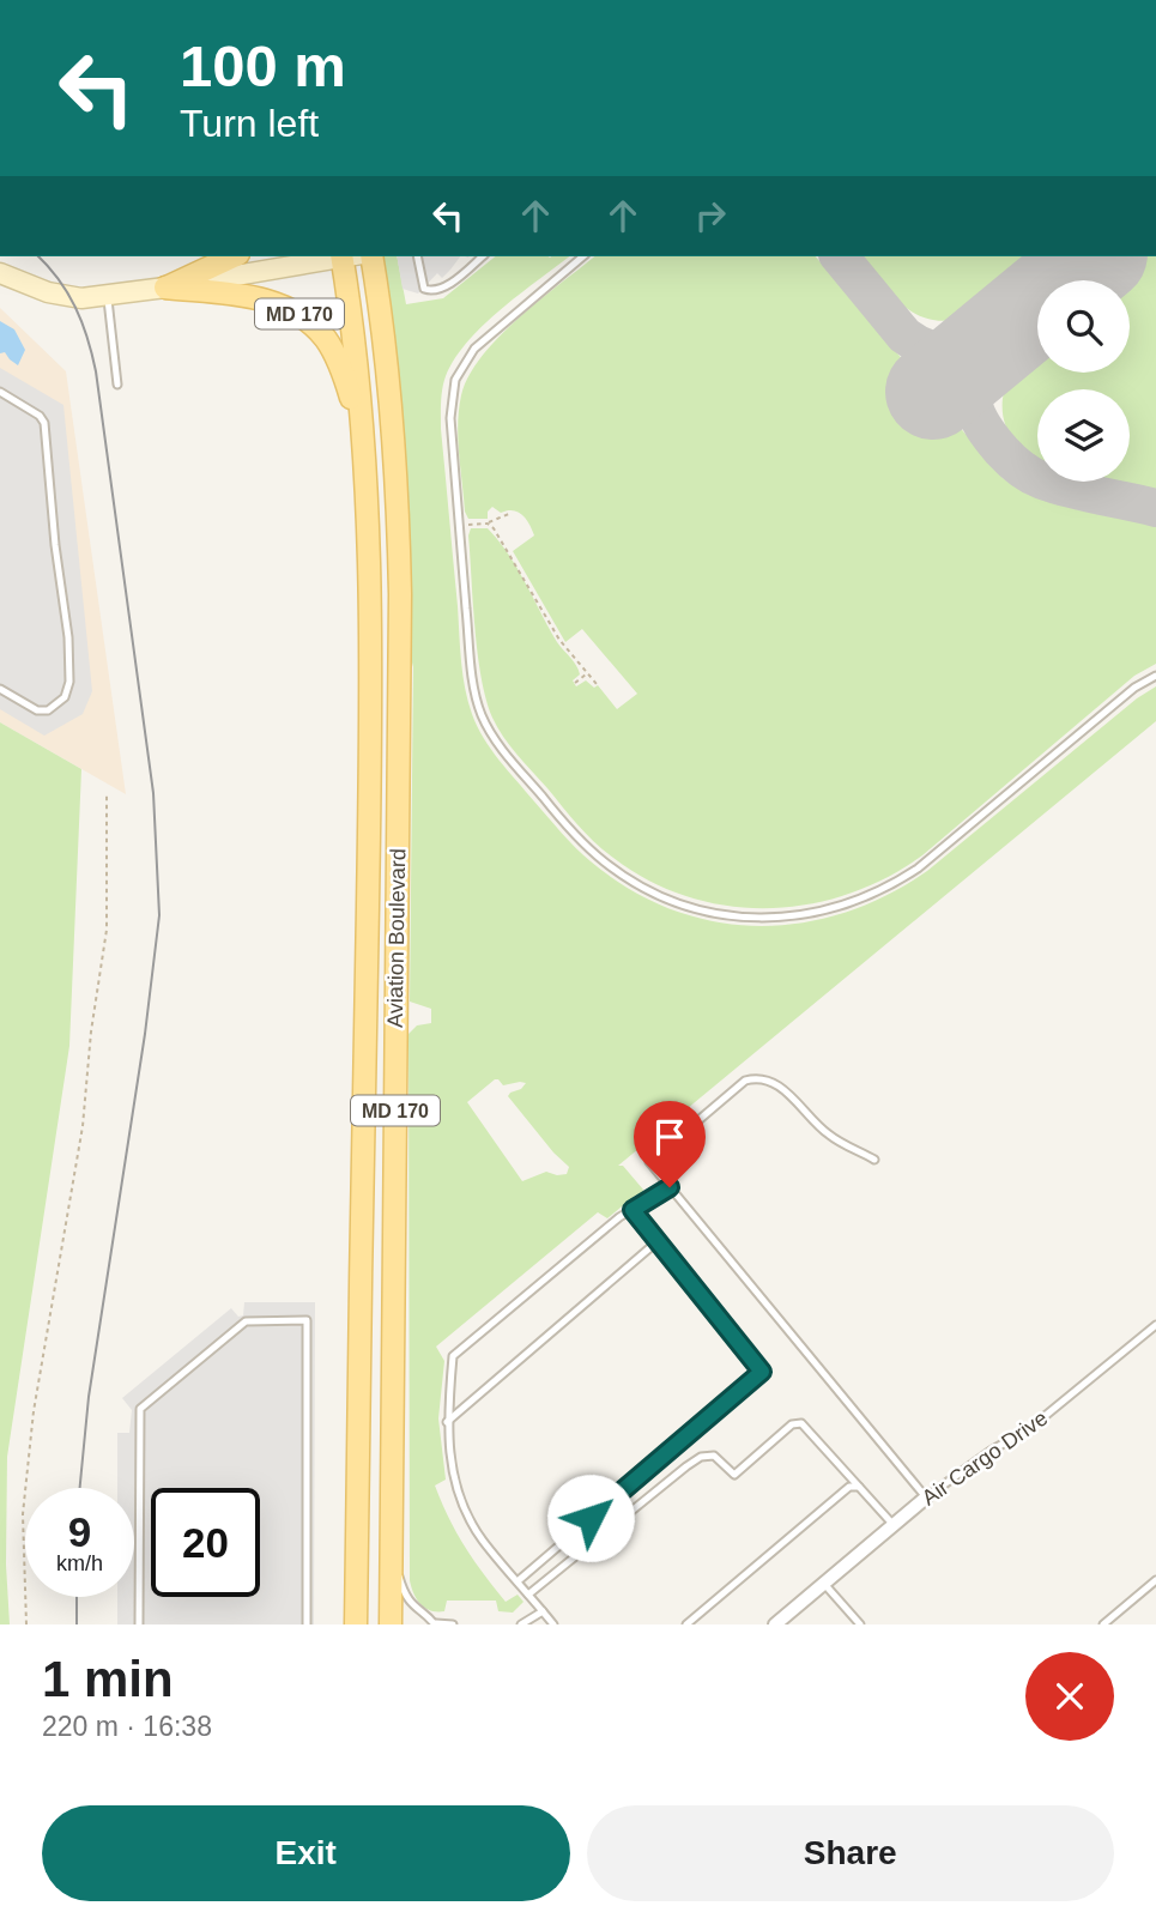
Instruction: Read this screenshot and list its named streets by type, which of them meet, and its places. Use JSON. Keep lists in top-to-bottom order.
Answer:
{
  "streets": {
    "main road": ["MD 170", "Aviation Boulevard"],
    "street": ["Air Cargo Drive"]
  },
  "crossings": [
    ["MD 170", "Aviation Boulevard"]
  ],
  "page": {
    "turn": ["100 m", "Turn left"],
    "speed": "9 km/h",
    "limit": "20",
    "heading": ["1 min", "220 m · 16:38"],
    "buttons": ["Exit", "Share"]
  }
}
